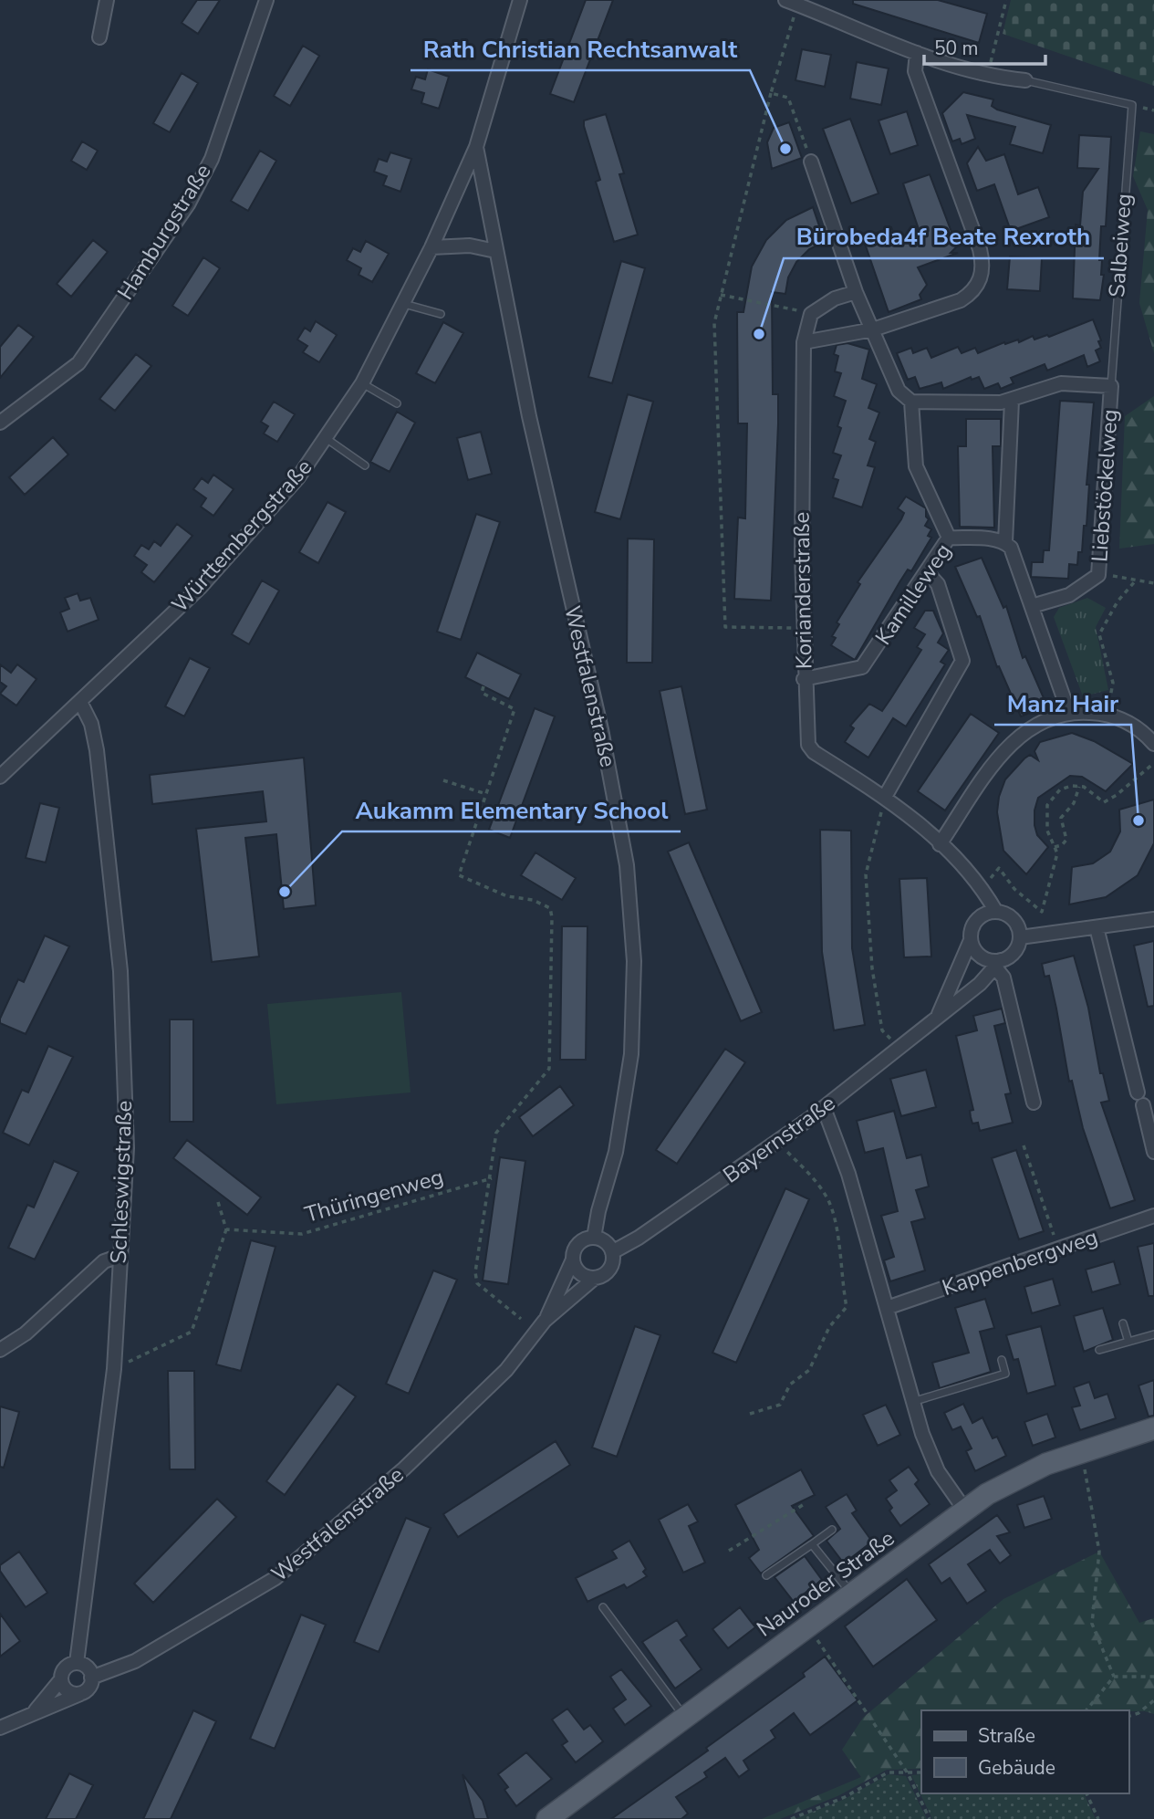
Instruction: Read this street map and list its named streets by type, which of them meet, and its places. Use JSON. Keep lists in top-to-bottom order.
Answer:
{
  "streets": {
    "main road": ["Nauroder Straße"],
    "street": [
      "Hamburgstraße",
      "Liebstöckelweg",
      "Württembergstraße",
      "Korianderstraße",
      "Kamilleweg",
      "Westfalenstraße",
      "Bayernstraße",
      "Schleswigstraße",
      "Kappenbergweg"
    ],
    "lane": ["Salbeiweg"],
    "path": ["Thüringenweg"]
  },
  "crossings": [
    ["Salbeiweg", "Liebstöckelweg"],
    ["Württembergstraße", "Westfalenstraße"],
    ["Württembergstraße", "Schleswigstraße"],
    ["Korianderstraße", "Kamilleweg"],
    ["Korianderstraße", "Bayernstraße"],
    ["Westfalenstraße", "Bayernstraße"],
    ["Westfalenstraße", "Schleswigstraße"]
  ],
  "places": [
    "Rath Christian Rechtsanwalt",
    "Bürobeda4f Beate Rexroth",
    "Manz Hair",
    "Aukamm Elementary School"
  ],
  "legend": ["Straße", "Gebäude"],
  "scale_bar": "50 m"
}
